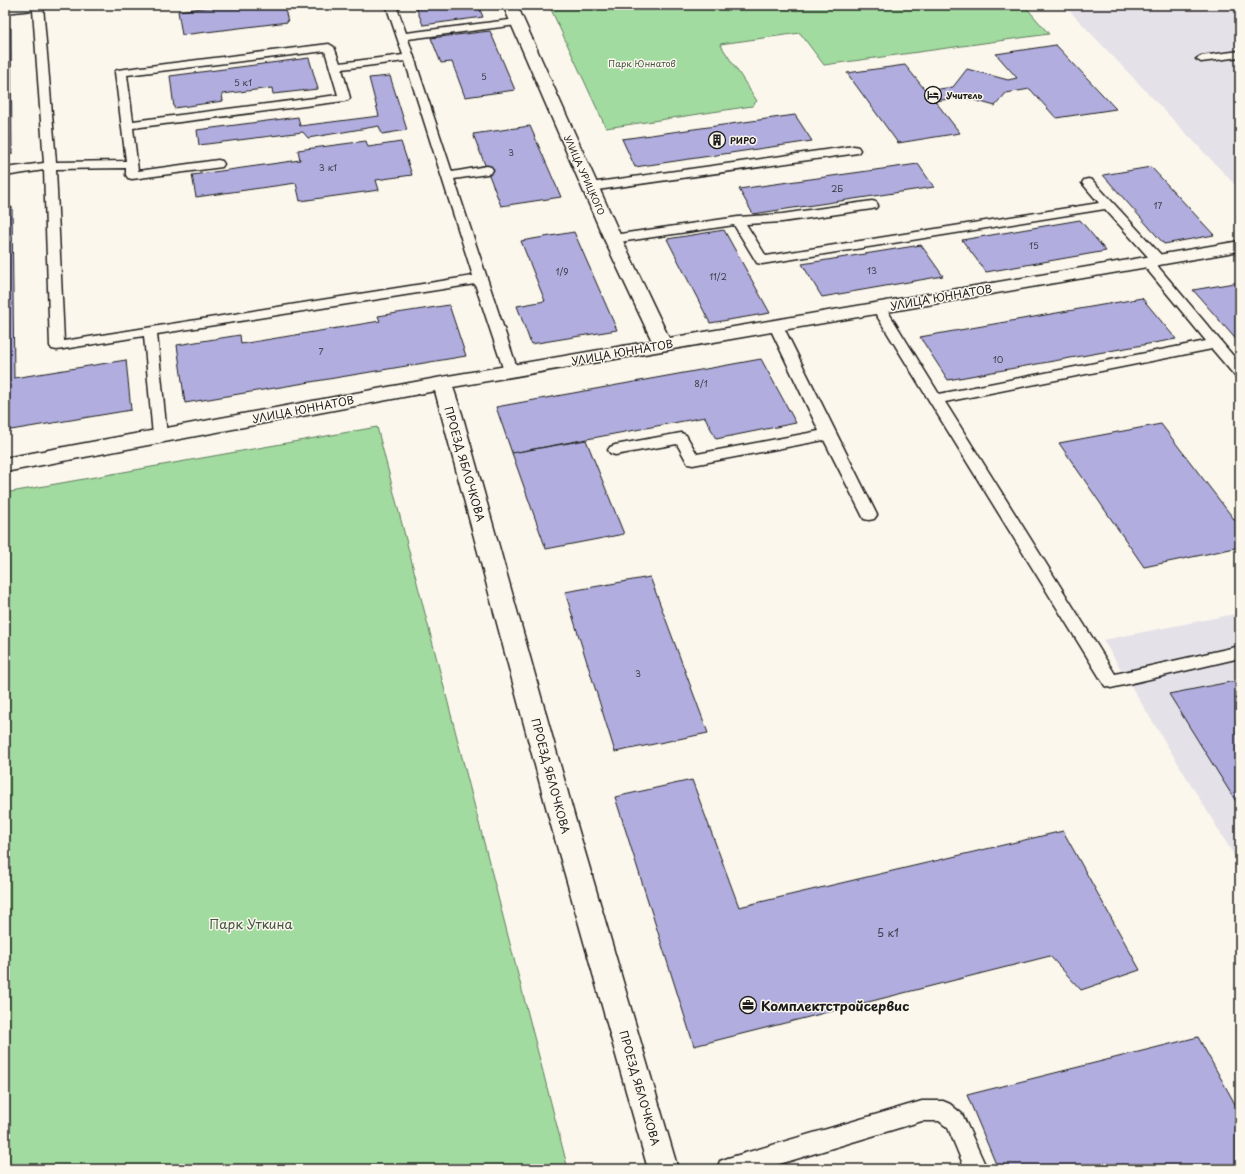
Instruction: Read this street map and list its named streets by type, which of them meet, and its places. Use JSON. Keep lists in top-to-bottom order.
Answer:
{
  "streets": {
    "street": ["УЛИЦА УРИЦКОГО", "УЛИЦА ЮННАТОВ", "ПРОЕЗД ЯБЛОЧКОВА"]
  },
  "crossings": [
    ["УЛИЦА УРИЦКОГО", "УЛИЦА ЮННАТОВ"],
    ["УЛИЦА ЮННАТОВ", "ПРОЕЗД ЯБЛОЧКОВА"]
  ],
  "parks": ["Парк Юннатов", "Парк Уткина"],
  "places": {
    "hotel": ["Учитель"],
    "building": ["РИРО"],
    "office": ["Комплектстройсервис"]
  },
  "house_numbers": [
    "5",
    "5 к1",
    "3",
    "3 к1",
    "2Б",
    "17",
    "15",
    "13",
    "1/9",
    "11/2",
    "7",
    "10",
    "8/1",
    "3",
    "5 к1"
  ]
}
